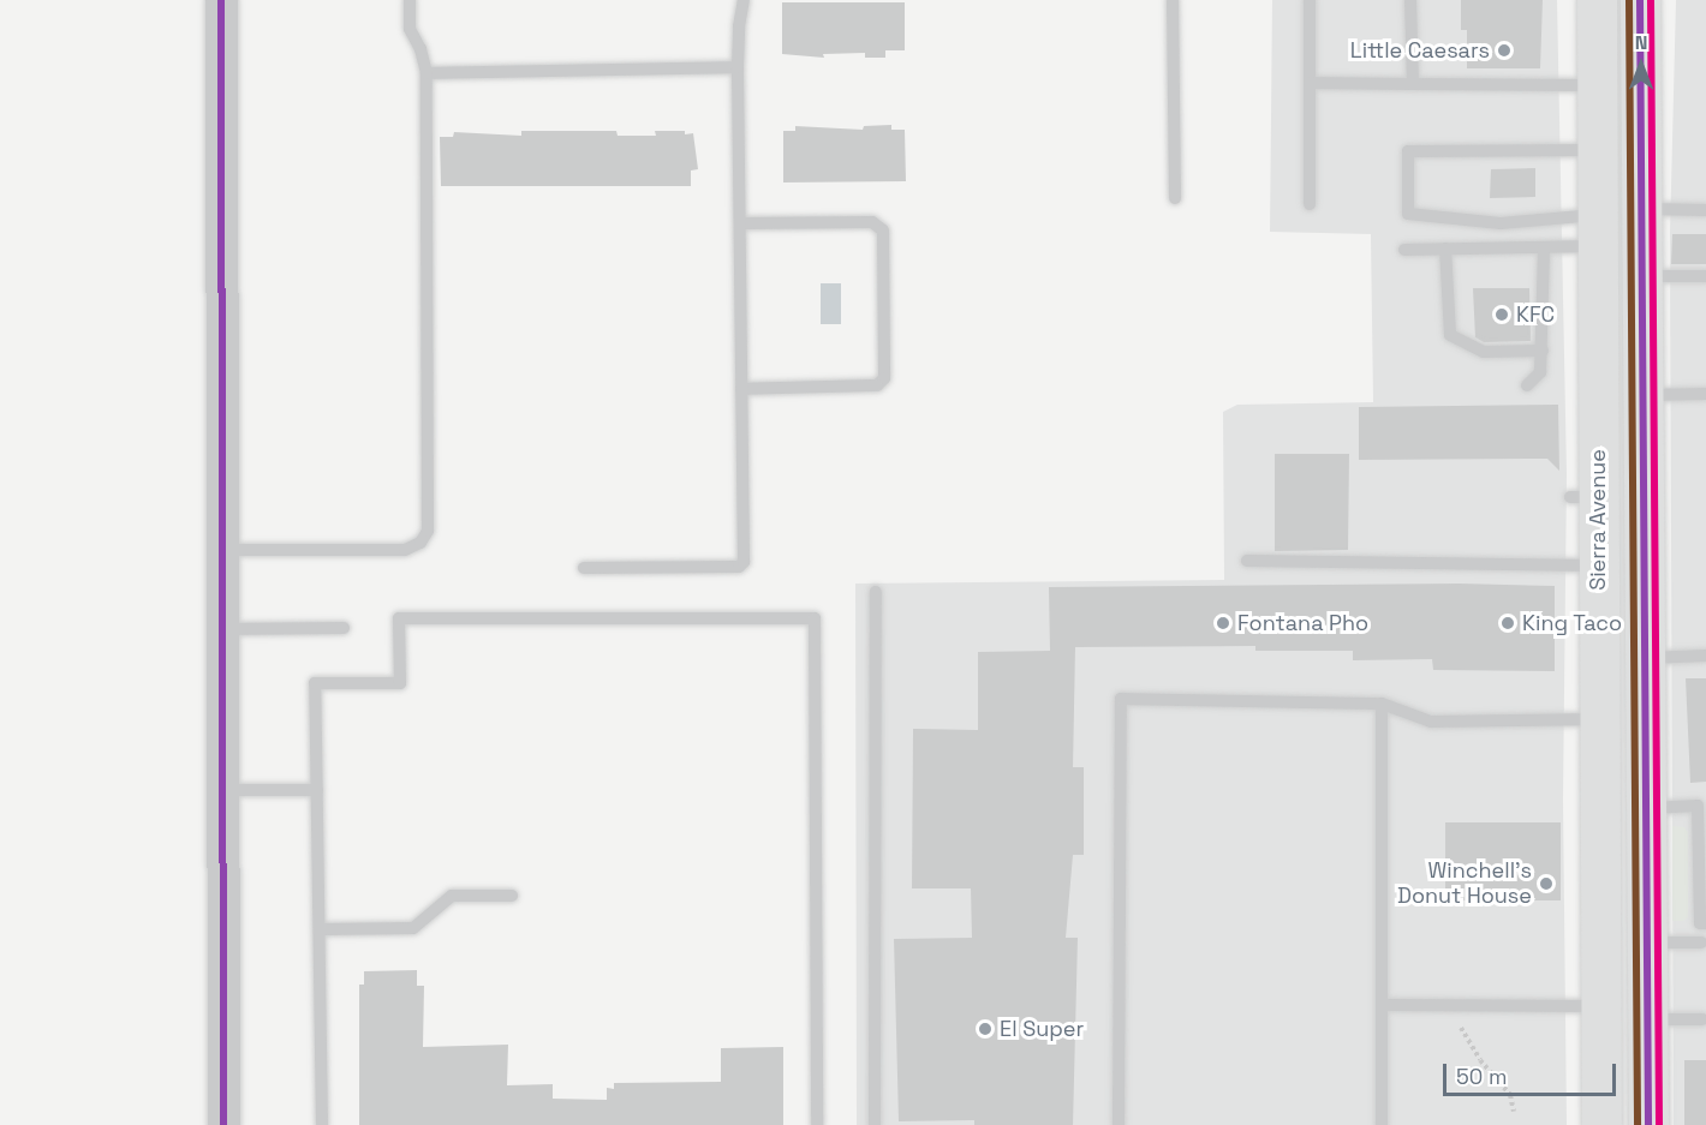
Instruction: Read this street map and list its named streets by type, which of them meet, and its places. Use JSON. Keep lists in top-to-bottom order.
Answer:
{
  "streets": {
    "main road": ["Sierra Avenue"]
  },
  "places": [
    "Little Caesars",
    "KFC",
    "Fontana Pho",
    "King Taco",
    "Winchell's Donut House",
    "El Super"
  ],
  "scale_bar": "50 m",
  "north": "top"
}
